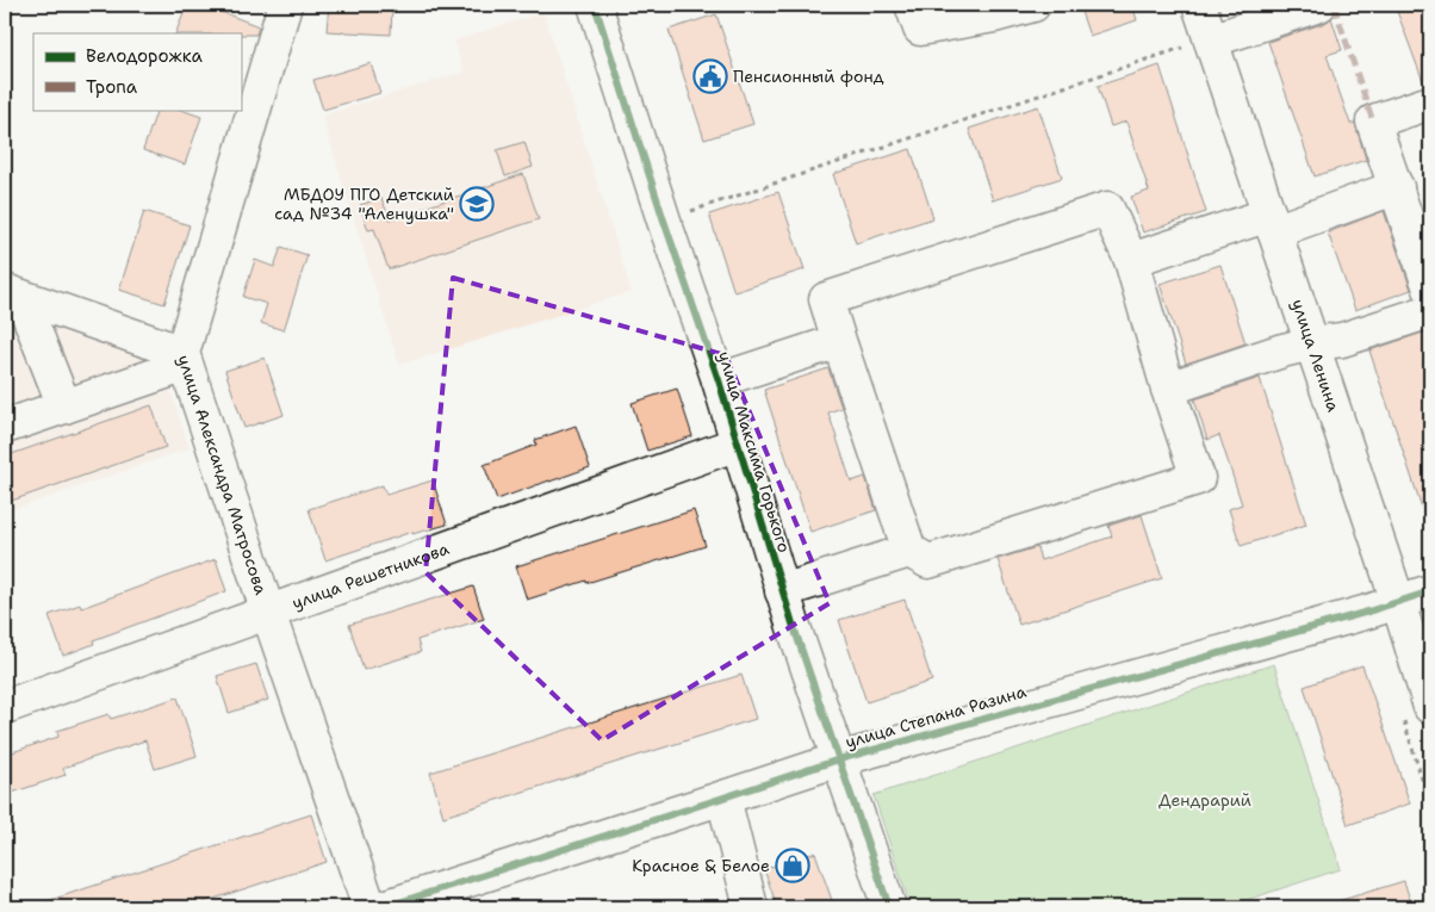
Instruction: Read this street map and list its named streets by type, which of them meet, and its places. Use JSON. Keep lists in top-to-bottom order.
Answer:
{
  "streets": {
    "street": [
      "улица Ленина",
      "улица Максима Горького",
      "улица Александра Матросова",
      "улица Решетникова",
      "улица Степана Разина"
    ]
  },
  "crossings": [
    ["улица Ленина", "улица Степана Разина"],
    ["улица Максима Горького", "улица Решетникова"],
    ["улица Максима Горького", "улица Степана Разина"],
    ["улица Александра Матросова", "улица Решетникова"]
  ],
  "parks": ["Дендрарий"],
  "places": {
    "public building": ["Пенсионный фонд"],
    "school or university": ["МБДОУ ПГО Детский сад №34 \"Аленушка\""],
    "shop": ["Красное & Белое"]
  },
  "legend": ["Велодорожка", "Тропа"]
}
